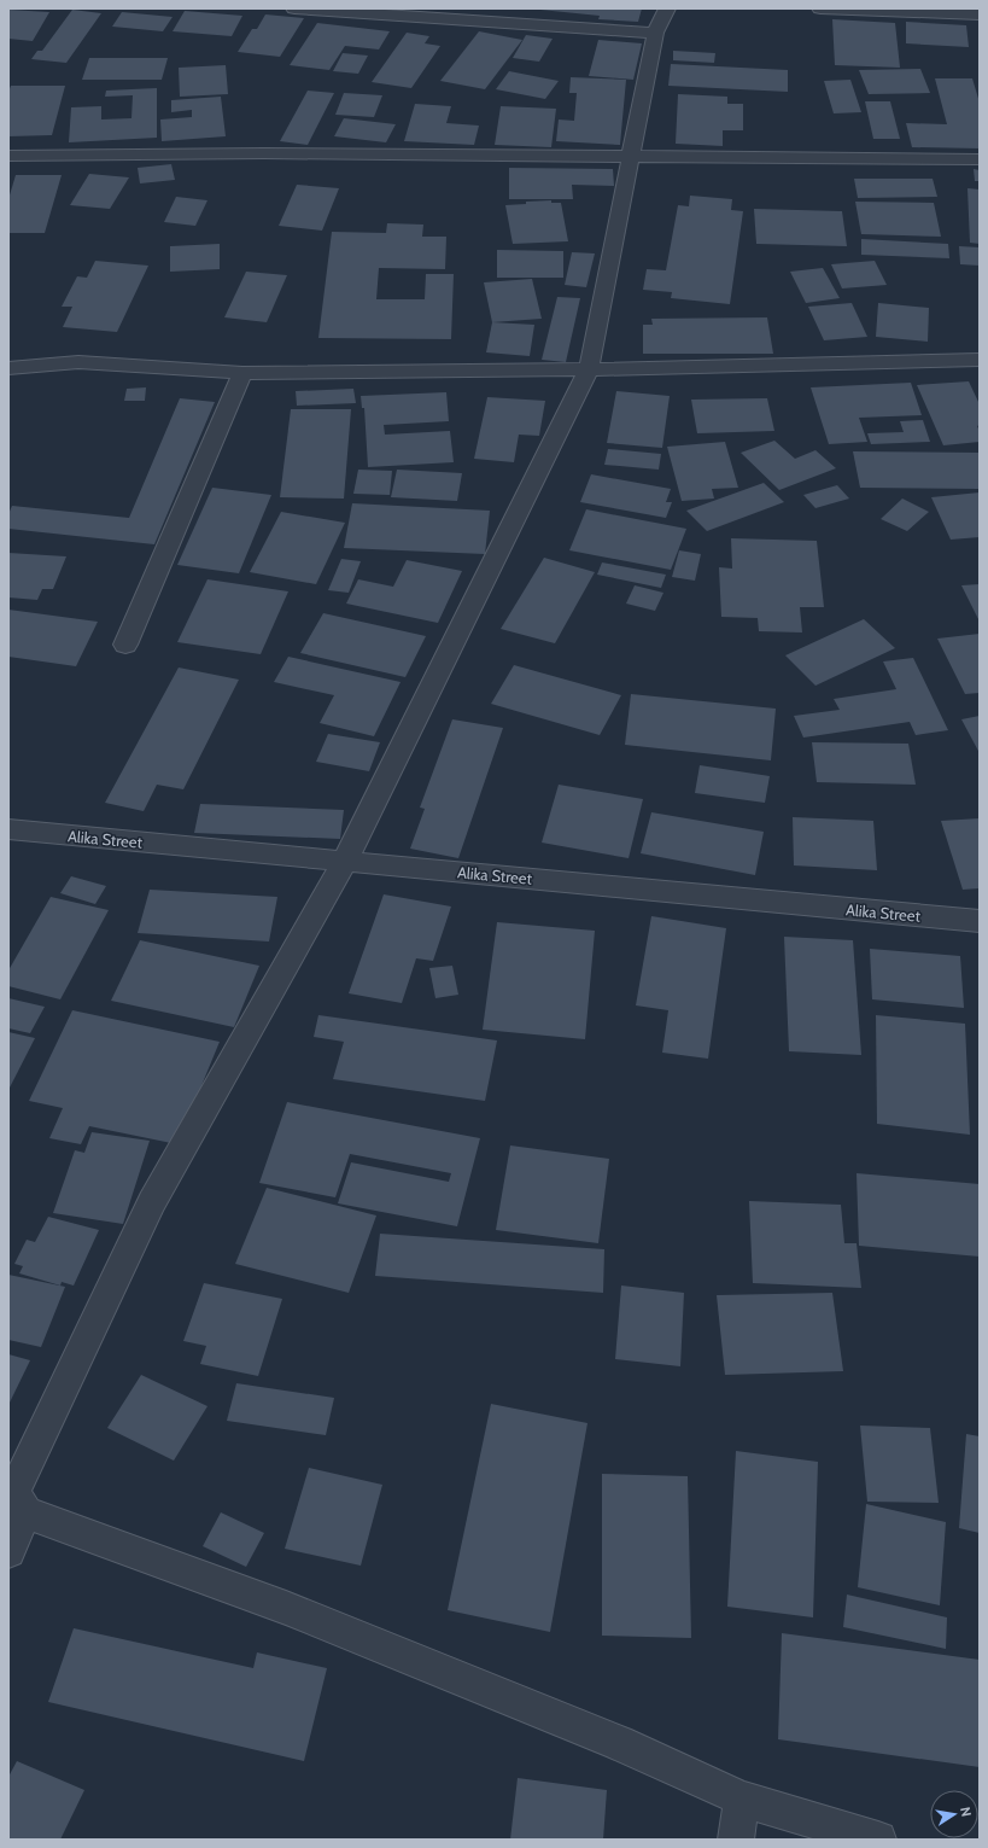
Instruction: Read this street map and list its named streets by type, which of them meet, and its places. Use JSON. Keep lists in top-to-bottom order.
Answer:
{
  "streets": {
    "street": ["Alika Street"]
  },
  "north": "right"
}
